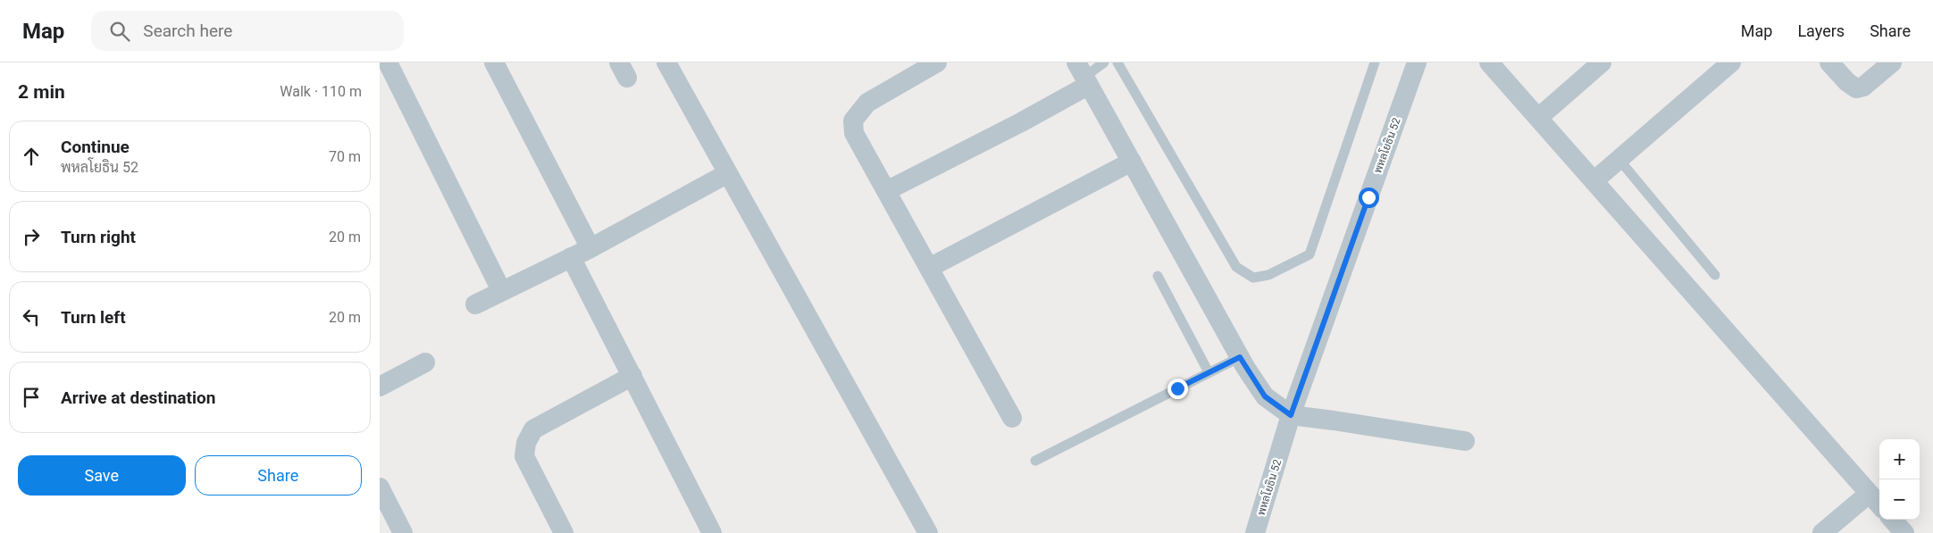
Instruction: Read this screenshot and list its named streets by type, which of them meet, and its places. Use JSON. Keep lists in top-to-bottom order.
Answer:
{
  "streets": {
    "street": ["พหลโยธิน 52"]
  },
  "page": {
    "header": "Map",
    "search": "Search here",
    "nav": ["Map", "Layers", "Share"],
    "heading": ["2 min", "Walk · 110 m"],
    "list": [
      ["Continue", "พหลโยธิน 52", "70 m"],
      ["Turn right", "20 m"],
      ["Turn left", "20 m"],
      "Arrive at destination"
    ],
    "map_buttons": ["+", "−"],
    "buttons": ["Save", "Share"]
  }
}
